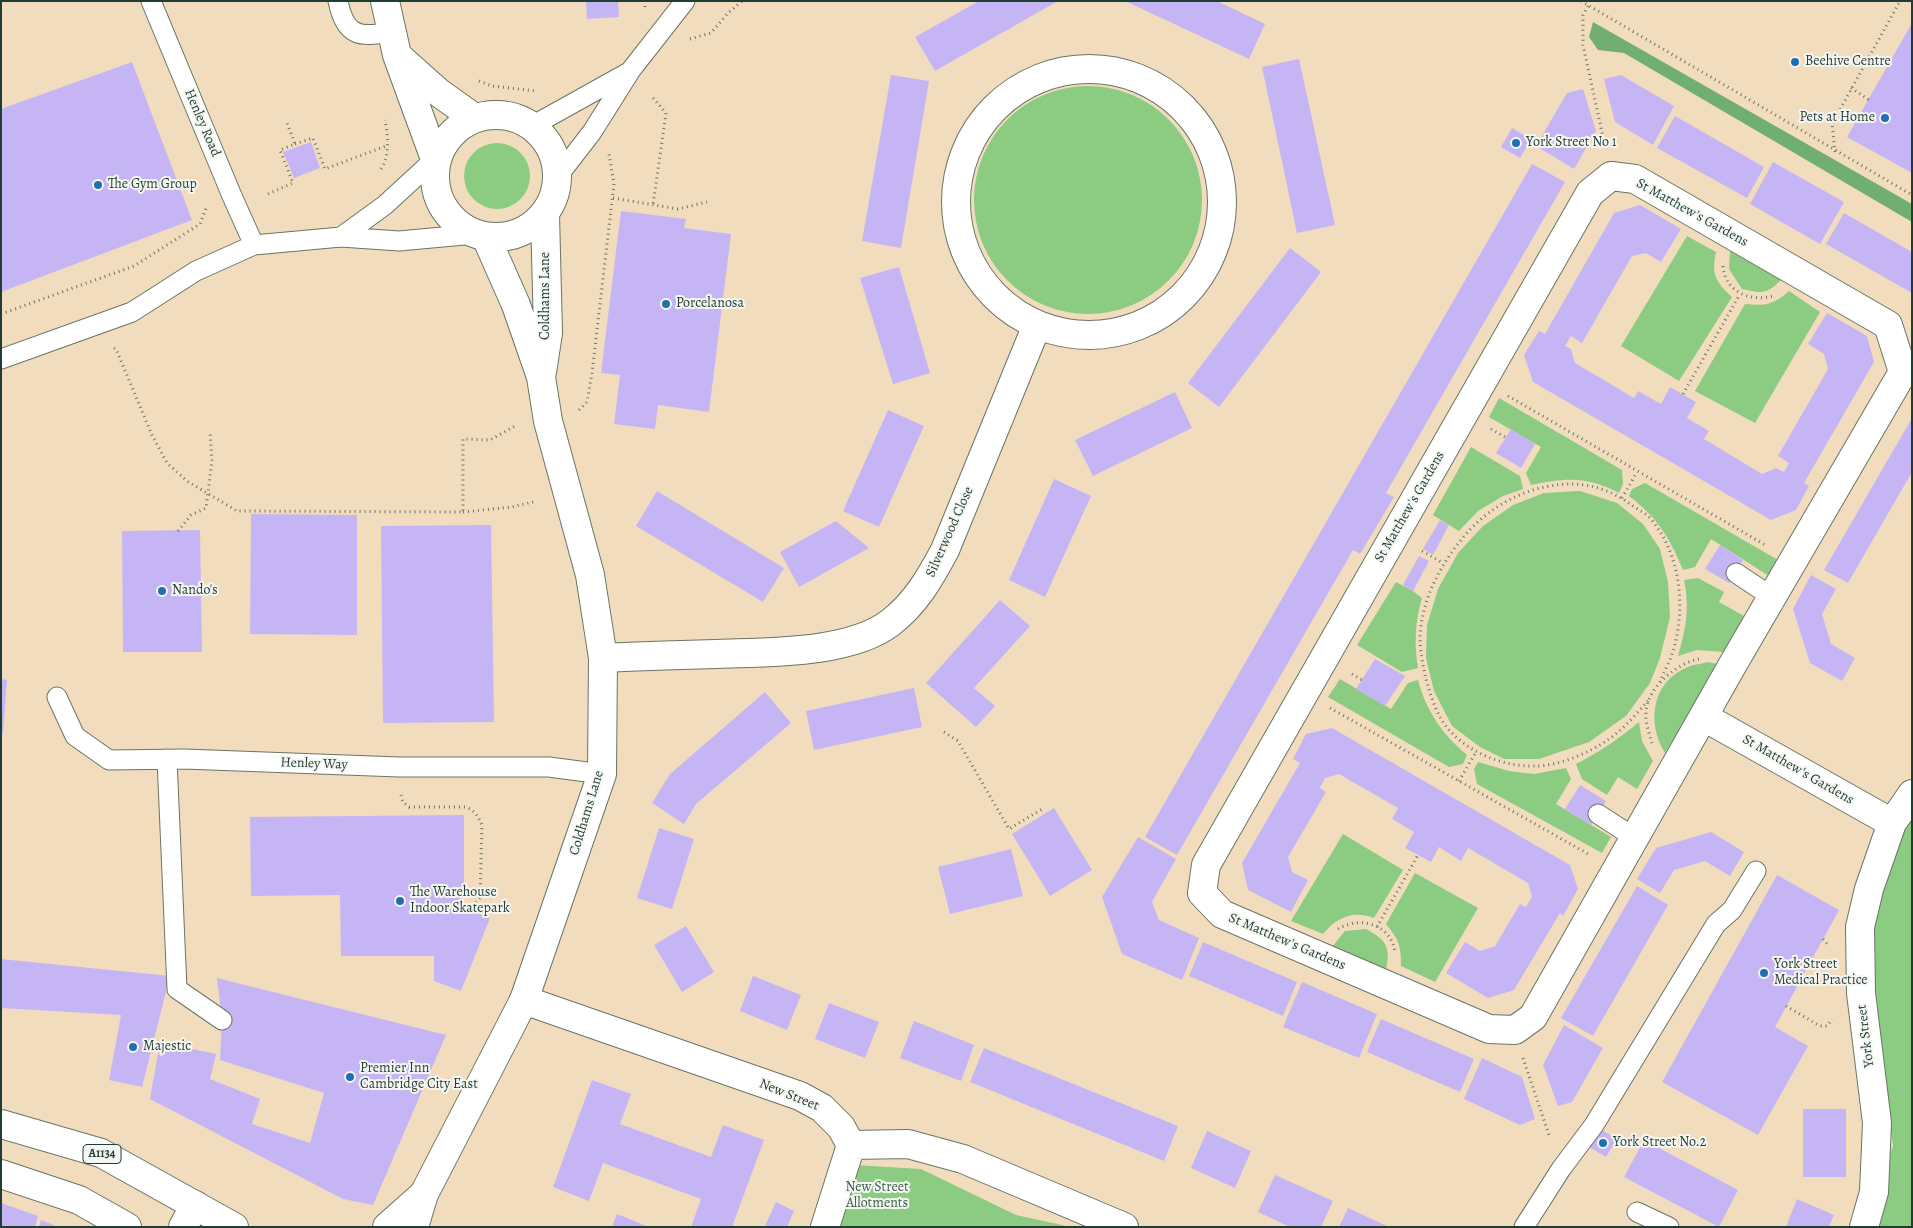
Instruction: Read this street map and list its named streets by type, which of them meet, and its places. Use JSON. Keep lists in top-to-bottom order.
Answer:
{
  "streets": {
    "street": [
      "St Matthew's Gardens",
      "Coldhams Lane",
      "Silverwood Close",
      "York Street",
      "New Street",
      "A1134"
    ],
    "lane": ["Henley Road", "Henley Way"]
  },
  "crossings": [
    ["St Matthew's Gardens", "York Street"],
    ["Coldhams Lane", "Silverwood Close"],
    ["Coldhams Lane", "Henley Way"],
    ["Coldhams Lane", "New Street"]
  ],
  "parks": ["New Street Allotments"],
  "places": [
    "Beehive Centre",
    "Pets at Home",
    "York Street No 1",
    "The Gym Group",
    "Porcelanosa",
    "Nando's",
    "The Warehouse Indoor Skatepark",
    "York Street Medical Practice",
    "Majestic",
    "Premier Inn Cambridge City East",
    "York Street No.2"
  ]
}
